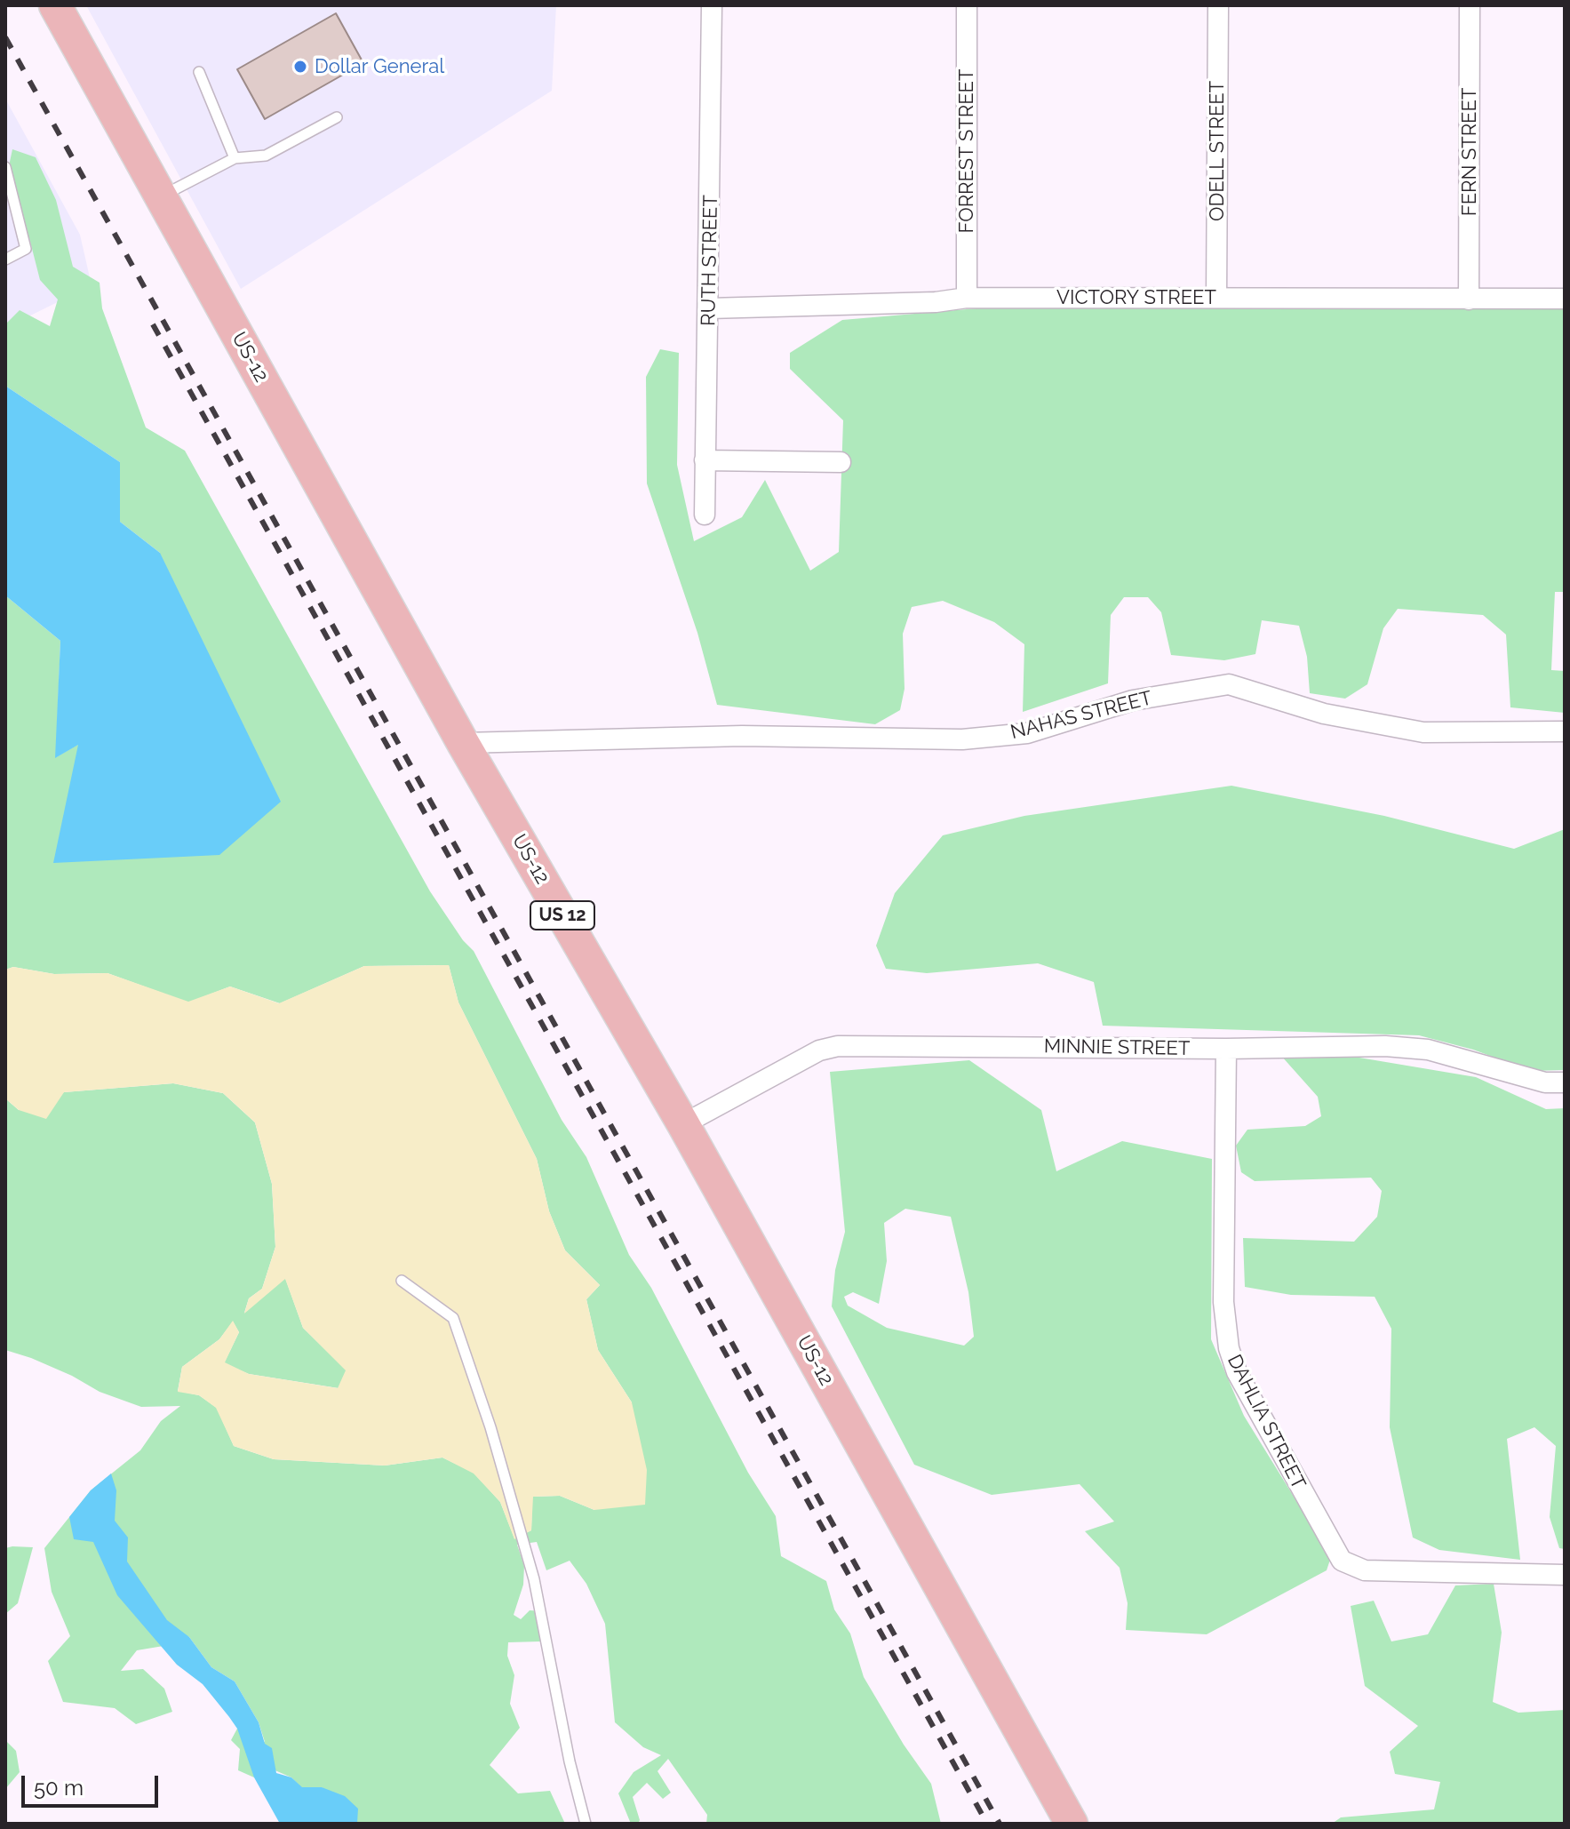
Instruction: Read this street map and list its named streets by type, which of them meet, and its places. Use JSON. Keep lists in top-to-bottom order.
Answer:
{
  "streets": {
    "main road": ["US-12", "US 12"],
    "street": [
      "FORREST STREET",
      "ODELL STREET",
      "FERN STREET",
      "RUTH STREET",
      "VICTORY STREET",
      "NAHAS STREET",
      "MINNIE STREET",
      "DAHLIA STREET"
    ]
  },
  "crossings": [
    ["FORREST STREET", "VICTORY STREET"],
    ["ODELL STREET", "VICTORY STREET"],
    ["FERN STREET", "VICTORY STREET"],
    ["RUTH STREET", "VICTORY STREET"],
    ["US-12", "NAHAS STREET"],
    ["US-12", "MINNIE STREET"],
    ["MINNIE STREET", "DAHLIA STREET"]
  ],
  "places": ["Dollar General"],
  "scale_bar": "50 m"
}
